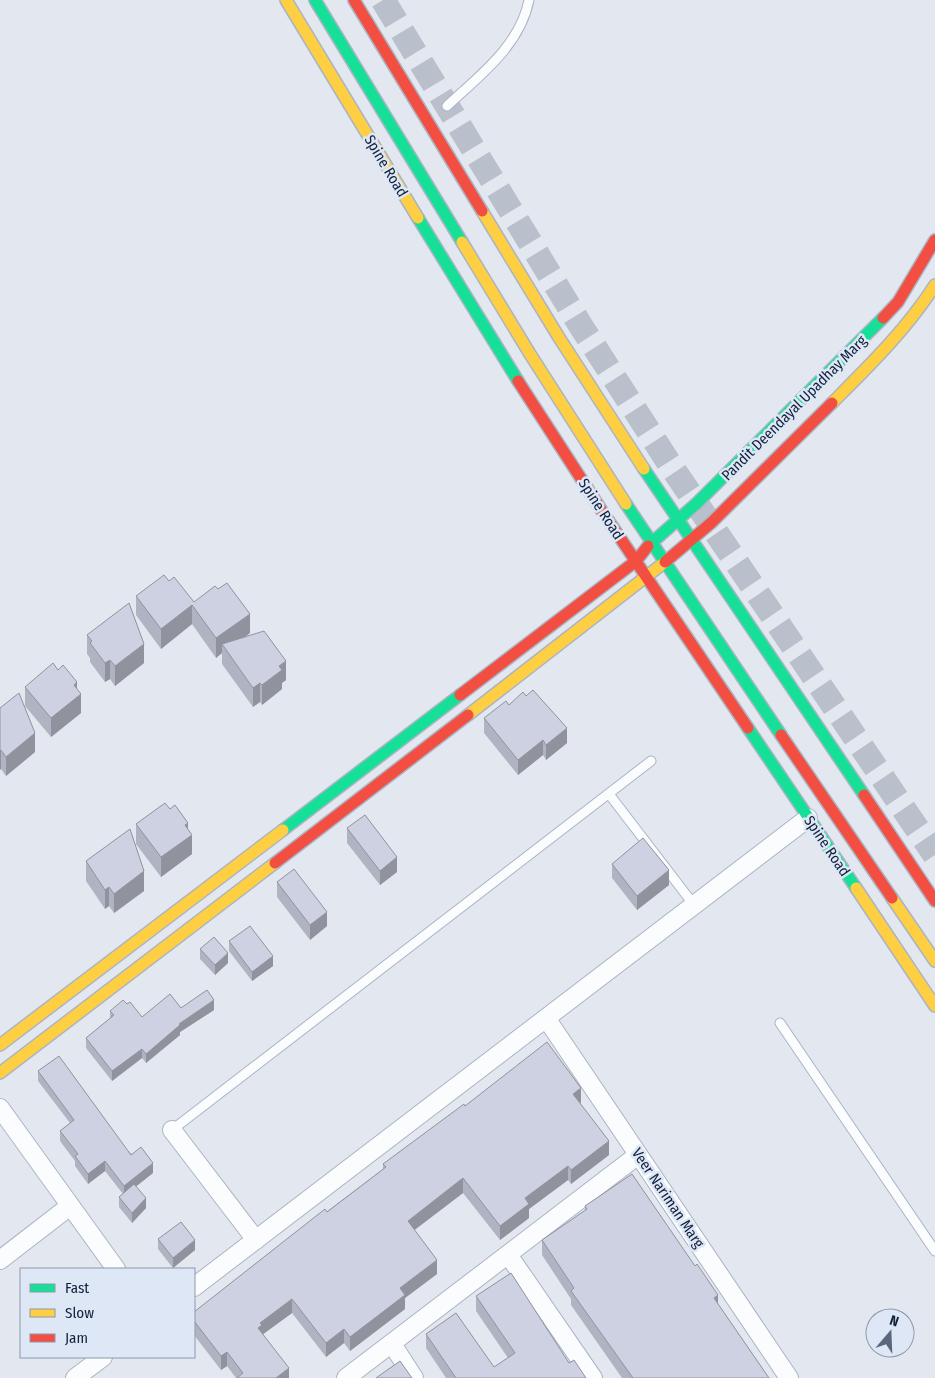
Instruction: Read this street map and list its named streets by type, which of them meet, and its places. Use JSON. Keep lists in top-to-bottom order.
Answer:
{
  "streets": {
    "main road": ["Spine Road", "Pandit Deendayal Upadhay Marg"],
    "street": ["Veer Nariman Marg"]
  },
  "crossings": [
    ["Spine Road", "Pandit Deendayal Upadhay Marg"]
  ],
  "legend": ["Fast", "Slow", "Jam"],
  "north": "top"
}
